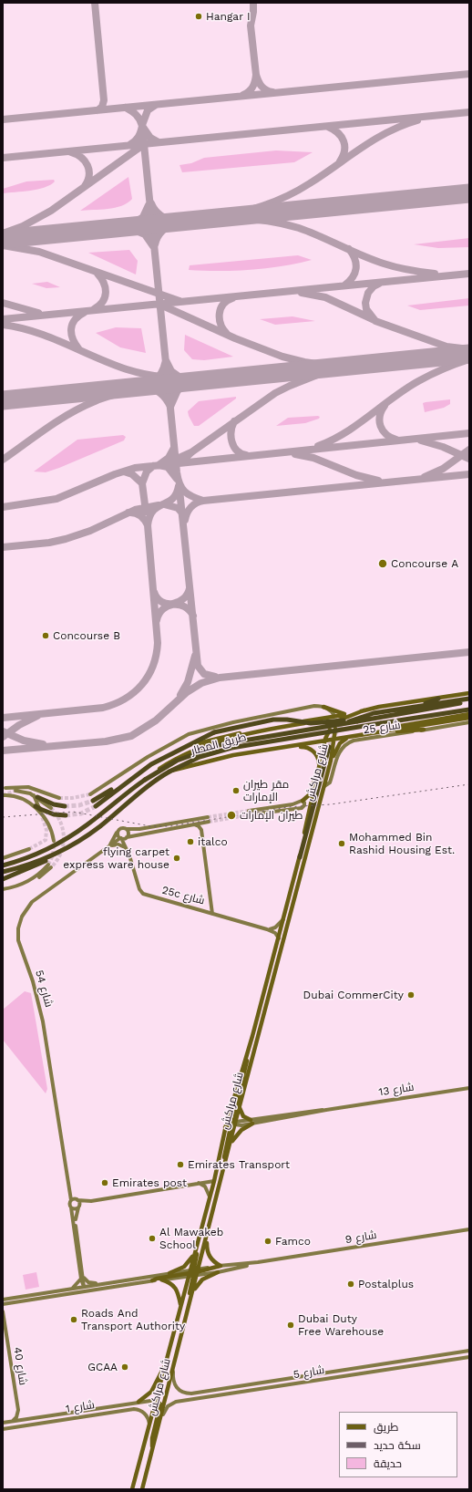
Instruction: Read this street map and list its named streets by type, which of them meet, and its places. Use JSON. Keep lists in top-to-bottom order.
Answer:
{
  "streets": {
    "highway": ["طريق المطار"],
    "main road": ["شارع مراكش"],
    "street": [
      "شارع 25",
      "25c شارع",
      "شارع 54",
      "شارع 13",
      "شارع 9",
      "شارع 40",
      "شارع 5",
      "شارع 1"
    ]
  },
  "crossings": [
    ["شارع 25", "شارع مراكش"],
    ["شارع مراكش", "25c شارع"],
    ["شارع مراكش", "شارع 13"],
    ["شارع مراكش", "شارع 9"],
    ["شارع مراكش", "شارع 5"],
    ["شارع مراكش", "شارع 1"],
    ["25c شارع", "شارع 54"],
    ["شارع 40", "شارع 1"]
  ],
  "places": [
    "Hangar I",
    "Concourse A",
    "Concourse B",
    "مقر طيران الإمارات",
    "طيران الإمارات",
    "italco",
    "Mohammed Bin Rashid Housing Est.",
    "flying carpet express ware house",
    "Dubai CommerCity",
    "Emirates Transport",
    "Emirates post",
    "Al Mawakeb School",
    "Famco",
    "Postalplus",
    "Roads And Transport Authority",
    "Dubai Duty Free Warehouse",
    "GCAA"
  ],
  "legend": ["طريق", "سكة حديد", "حديقة"]
}
